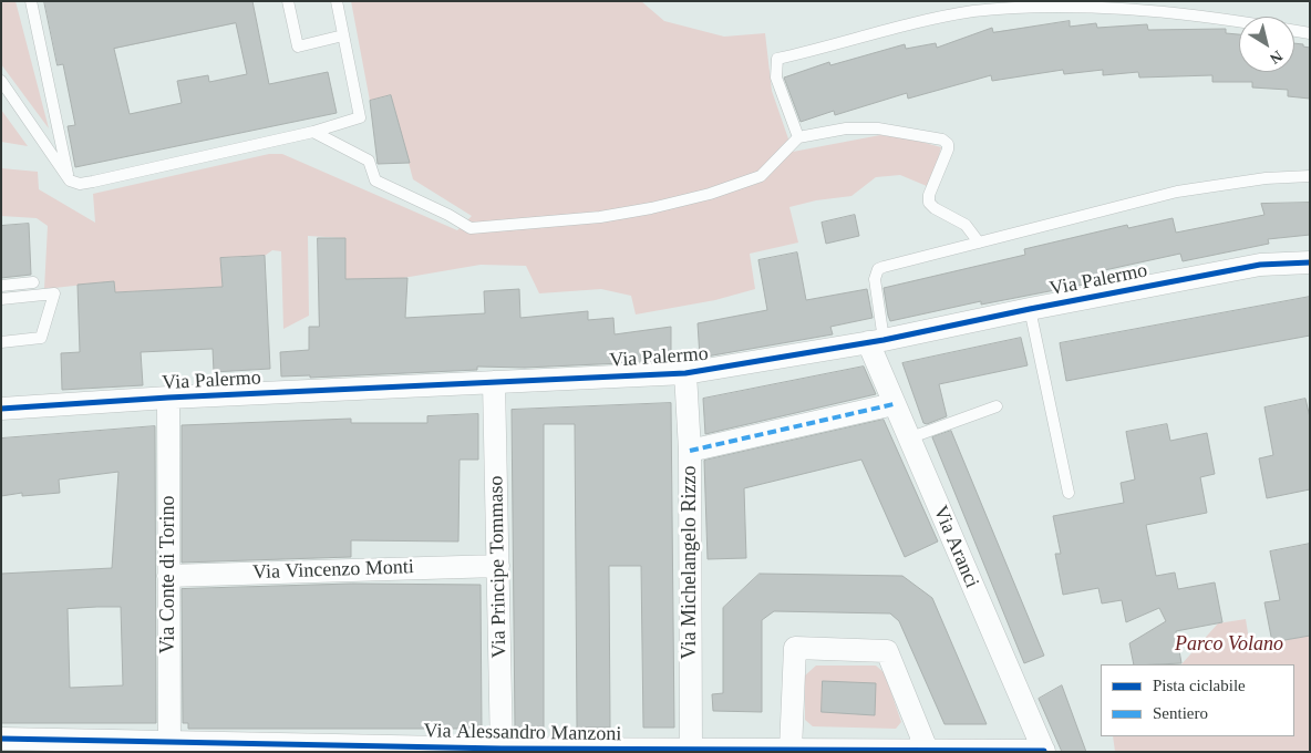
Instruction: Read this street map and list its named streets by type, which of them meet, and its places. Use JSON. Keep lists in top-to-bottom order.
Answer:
{
  "streets": {
    "street": [
      "Via Palermo",
      "Via Aranci",
      "Via Michelangelo Rizzo",
      "Via Principe Tommaso",
      "Via Vincenzo Monti",
      "Via Conte di Torino",
      "Via Alessandro Manzoni"
    ]
  },
  "crossings": [
    ["Via Palermo", "Via Aranci"],
    ["Via Palermo", "Via Michelangelo Rizzo"],
    ["Via Palermo", "Via Principe Tommaso"],
    ["Via Palermo", "Via Conte di Torino"],
    ["Via Aranci", "Via Alessandro Manzoni"],
    ["Via Michelangelo Rizzo", "Via Alessandro Manzoni"],
    ["Via Principe Tommaso", "Via Vincenzo Monti"],
    ["Via Principe Tommaso", "Via Alessandro Manzoni"],
    ["Via Vincenzo Monti", "Via Conte di Torino"],
    ["Via Conte di Torino", "Via Alessandro Manzoni"]
  ],
  "parks": ["Parco Volano"],
  "legend": ["Pista ciclabile", "Sentiero"],
  "north": "bottom right"
}
